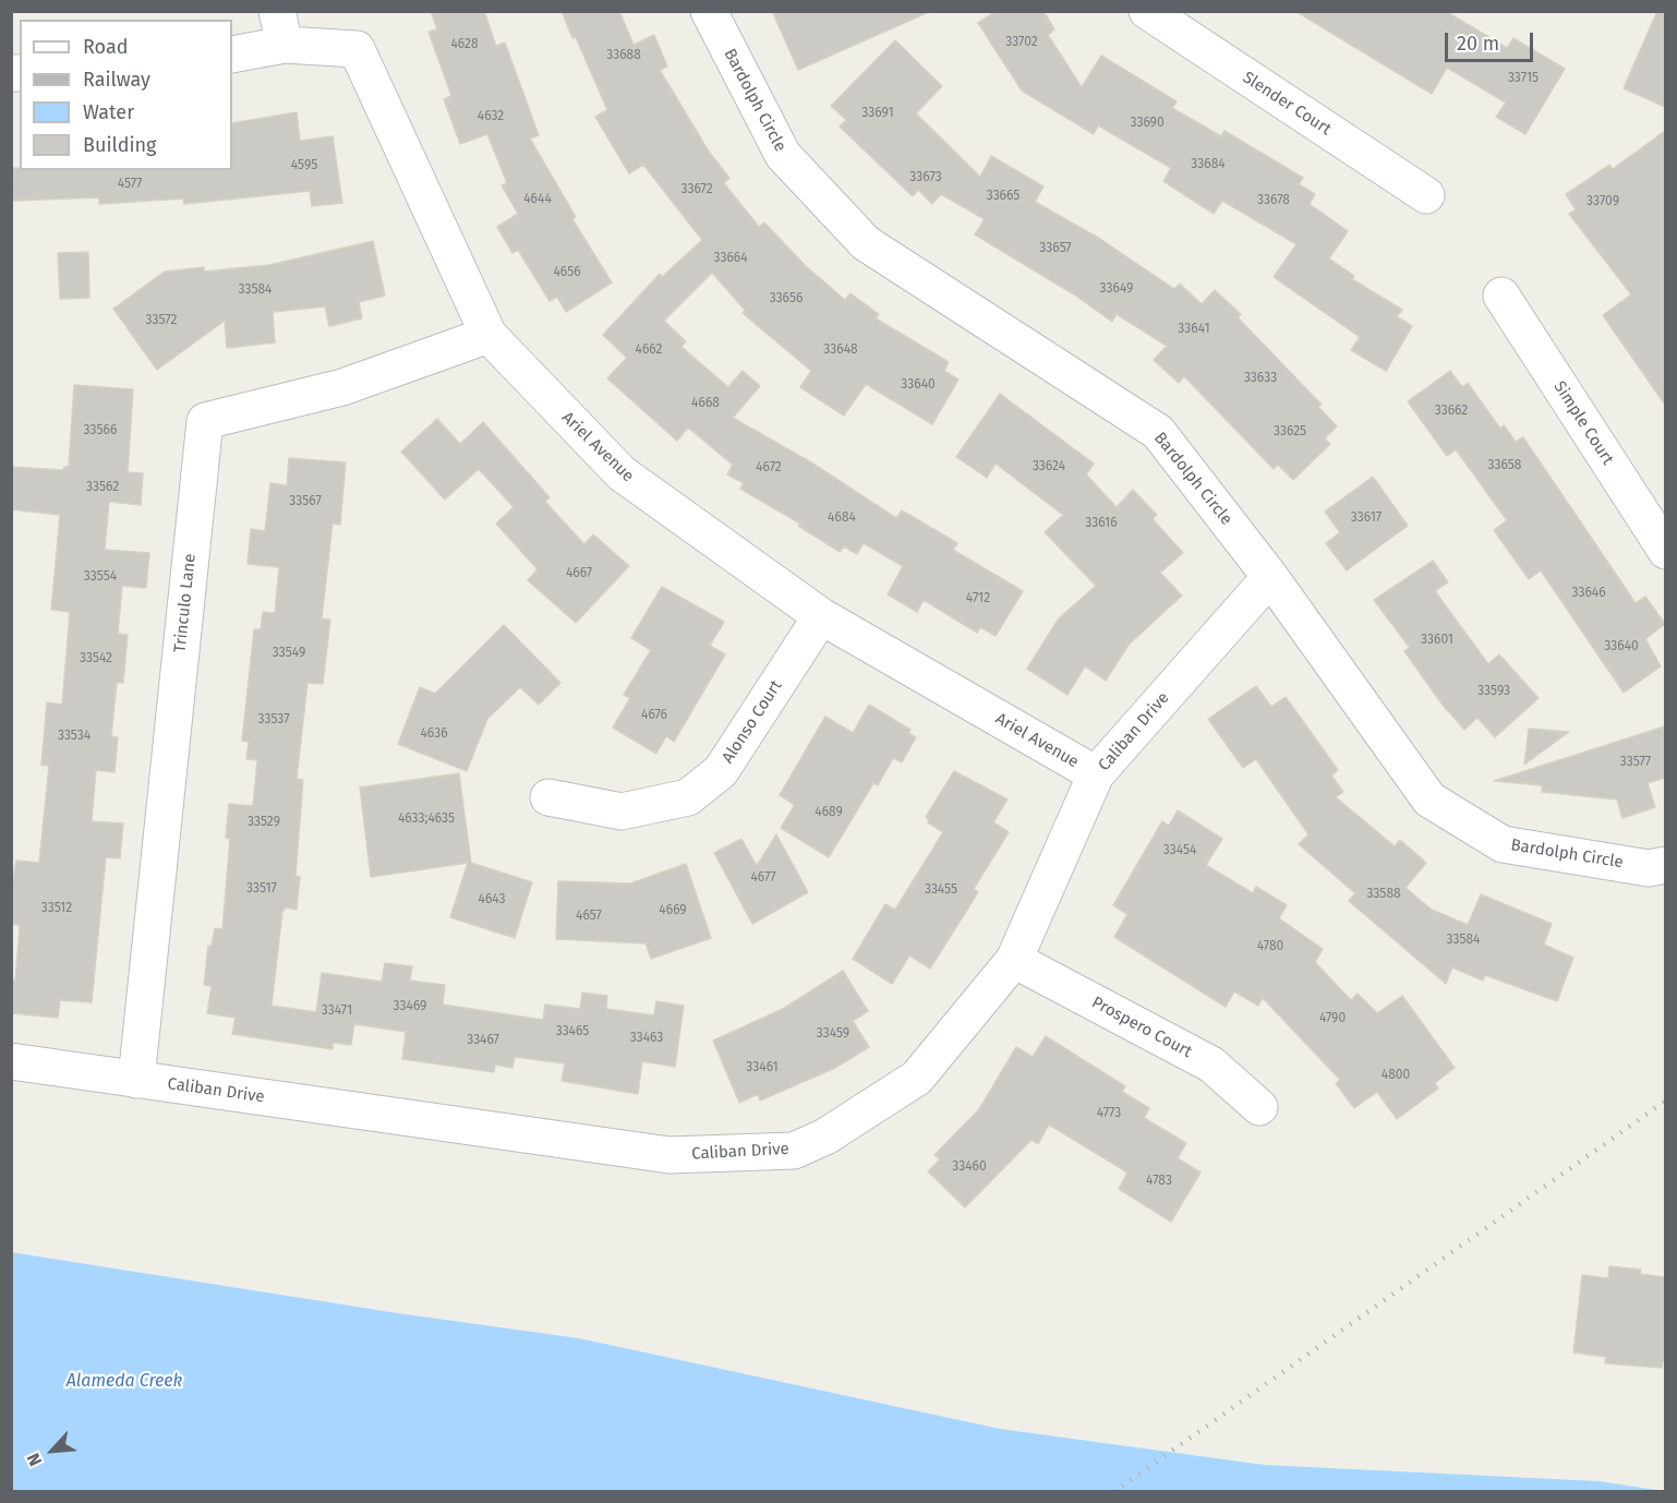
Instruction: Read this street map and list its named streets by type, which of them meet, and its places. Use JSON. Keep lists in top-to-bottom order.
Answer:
{
  "streets": {
    "street": [
      "Bardolph Circle",
      "Slender Court",
      "Simple Court",
      "Ariel Avenue",
      "Trinculo Lane",
      "Alonso Court",
      "Caliban Drive",
      "Prospero Court"
    ]
  },
  "crossings": [
    ["Bardolph Circle", "Caliban Drive"],
    ["Ariel Avenue", "Trinculo Lane"],
    ["Ariel Avenue", "Alonso Court"],
    ["Ariel Avenue", "Caliban Drive"],
    ["Trinculo Lane", "Caliban Drive"],
    ["Caliban Drive", "Prospero Court"]
  ],
  "water": ["Alameda Creek"],
  "house_numbers": [
    "33702",
    "4628",
    "33688",
    "33715",
    "33691",
    "4632",
    "33690",
    "33684",
    "4595",
    "33673",
    "4577",
    "33672",
    "33665",
    "4644",
    "33678",
    "33709",
    "33657",
    "33664",
    "4656",
    "33649",
    "33584",
    "33656",
    "33572",
    "33641",
    "4662",
    "33648",
    "33633",
    "33640",
    "4668",
    "33662",
    "33566",
    "33625",
    "33658",
    "33624",
    "4672",
    "33562",
    "33567",
    "4684",
    "33617",
    "33616",
    "4667",
    "33554",
    "33646",
    "4712",
    "33601",
    "33640",
    "33549",
    "33542",
    "33593",
    "4676",
    "33537",
    "4636",
    "33534",
    "33577",
    "4689",
    "4633;4635",
    "33529",
    "33454",
    "4677",
    "33517",
    "33455",
    "33588",
    "4643",
    "33512",
    "4669",
    "4657",
    "33584",
    "4780",
    "33469",
    "33471",
    "4790",
    "33465",
    "33459",
    "33463",
    "33467",
    "33461",
    "4800",
    "4773",
    "33460",
    "4783"
  ],
  "legend": [
    "Road",
    "Railway",
    "Water",
    "Building"
  ],
  "scale_bar": "20 m",
  "north": "bottom left"
}
